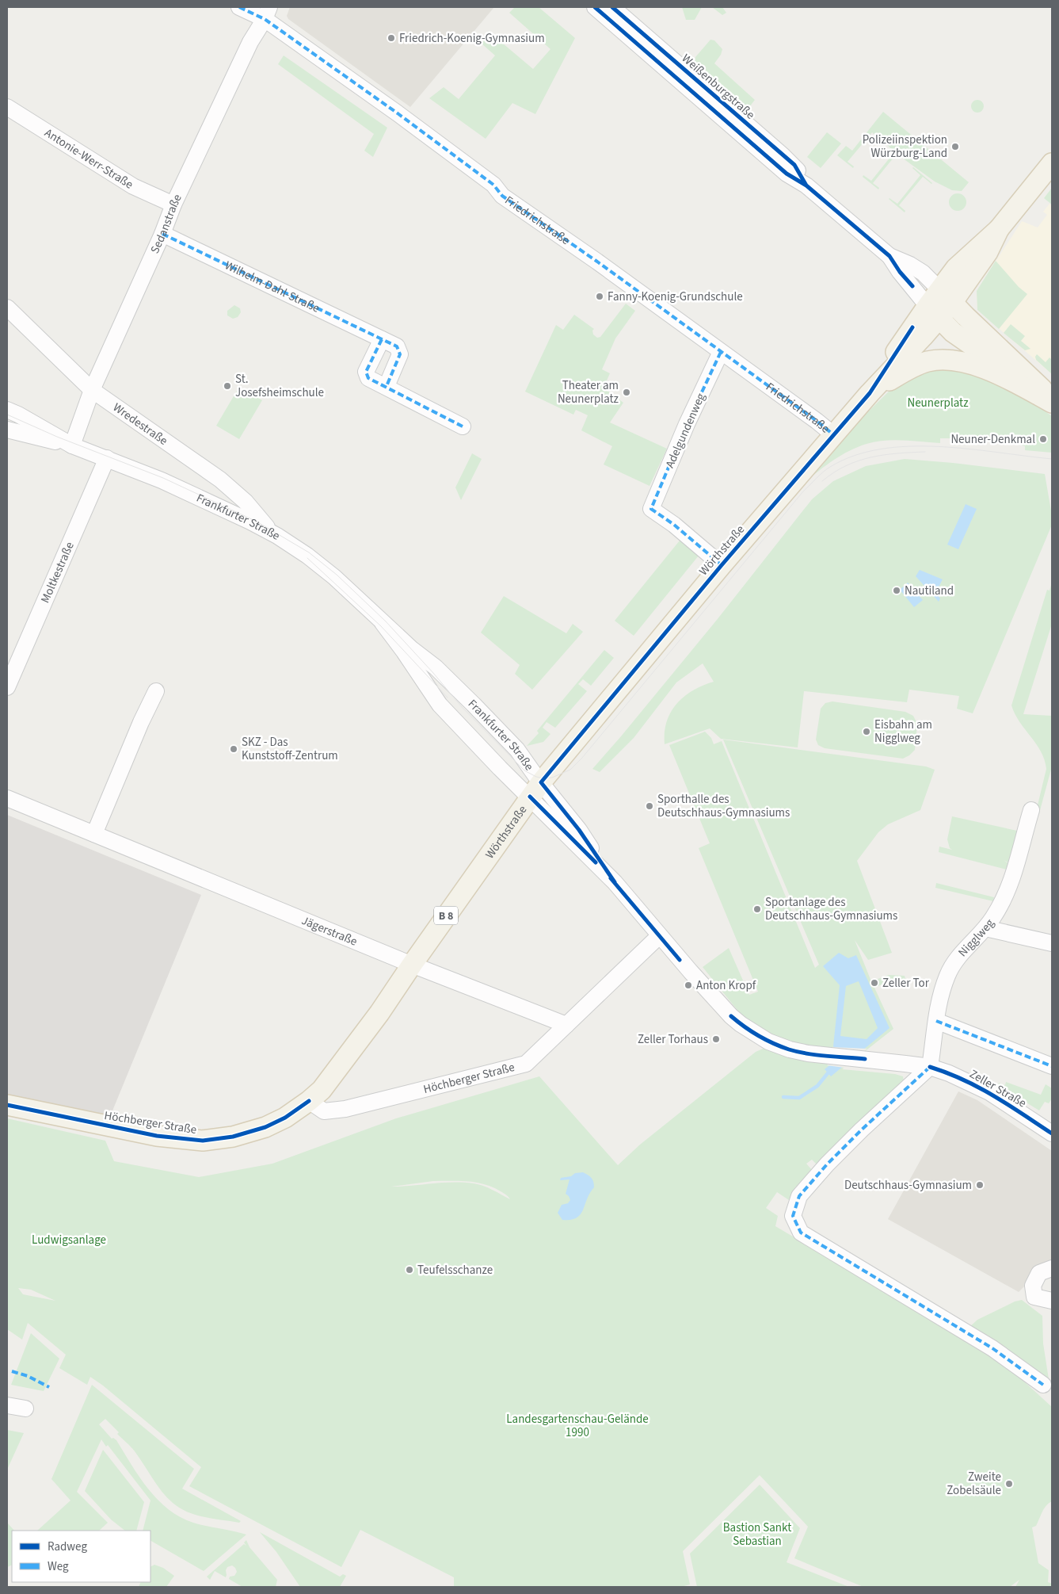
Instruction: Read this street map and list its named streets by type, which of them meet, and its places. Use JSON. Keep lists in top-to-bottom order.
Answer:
{
  "streets": {
    "main road": ["Wörthstraße", "B 8", "Höchberger Straße"],
    "street": [
      "Weißenburgstraße",
      "Antonie-Werr-Straße",
      "Friedrichstraße",
      "Sedanstraße",
      "Wilhelm-Dahl-Straße",
      "Wredestraße",
      "Adelgundenweg",
      "Frankfurter Straße",
      "Moltkestraße",
      "Jägerstraße",
      "Nigglweg",
      "Zeller Straße"
    ]
  },
  "crossings": [
    ["Weißenburgstraße", "Wörthstraße"],
    ["Antonie-Werr-Straße", "Sedanstraße"],
    ["Friedrichstraße", "Sedanstraße"],
    ["Friedrichstraße", "Adelgundenweg"],
    ["Friedrichstraße", "Wörthstraße"],
    ["Sedanstraße", "Wilhelm-Dahl-Straße"],
    ["Sedanstraße", "Wredestraße"],
    ["Sedanstraße", "Frankfurter Straße"],
    ["Wredestraße", "Frankfurter Straße"],
    ["Adelgundenweg", "Wörthstraße"],
    ["Frankfurter Straße", "Wörthstraße"],
    ["Frankfurter Straße", "Moltkestraße"],
    ["Frankfurter Straße", "Höchberger Straße"],
    ["Frankfurter Straße", "Zeller Straße"],
    ["Wörthstraße", "B 8"],
    ["Wörthstraße", "Jägerstraße"],
    ["Wörthstraße", "Höchberger Straße"],
    ["Jägerstraße", "Höchberger Straße"],
    ["Nigglweg", "Zeller Straße"],
    ["Höchberger Straße", "Zeller Straße"]
  ],
  "parks": [
    "Neunerplatz",
    "Ludwigsanlage",
    "Landesgartenschau-Gelände 1990",
    "Bastion Sankt Sebastian"
  ],
  "places": [
    "Friedrich-Koenig-Gymnasium",
    "Polizeiinspektion Würzburg-Land",
    "Fanny-Koenig-Grundschule",
    "St. Josefsheimschule",
    "Theater am Neunerplatz",
    "Neuner-Denkmal",
    "Nautiland",
    "Eisbahn am Nigglweg",
    "SKZ - Das Kunststoff-Zentrum",
    "Sporthalle des Deutschhaus-Gymnasiums",
    "Sportanlage des Deutschhaus-Gymnasiums",
    "Zeller Tor",
    "Anton Kropf",
    "Zeller Torhaus",
    "Deutschhaus-Gymnasium",
    "Teufelsschanze",
    "Zweite Zobelsäule"
  ],
  "legend": ["Radweg", "Weg"]
}
